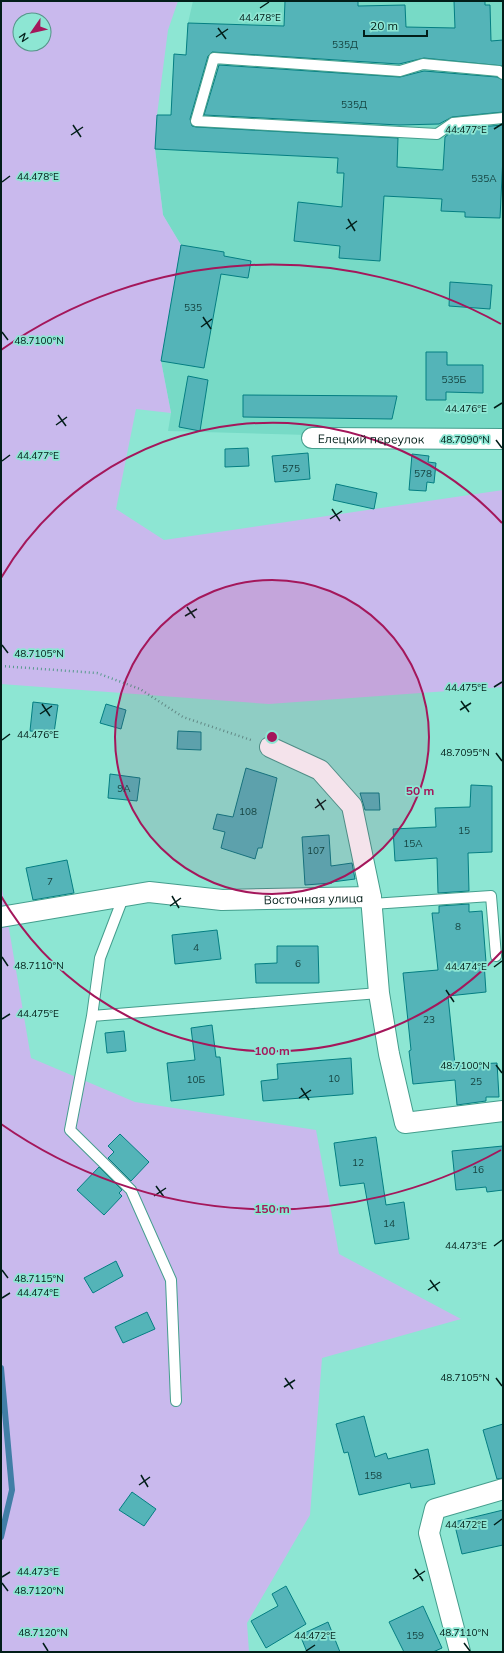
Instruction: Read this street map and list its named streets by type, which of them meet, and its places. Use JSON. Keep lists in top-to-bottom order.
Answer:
{
  "streets": {
    "street": ["Елецкий переулок", "Восточная улица"]
  },
  "house_numbers": [
    "535Д",
    "535Д",
    "535А",
    "535",
    "535Б",
    "575",
    "578",
    "9А",
    "108",
    "15",
    "15А",
    "107",
    "7",
    "8",
    "4",
    "6",
    "23",
    "10",
    "10Б",
    "25",
    "12",
    "16",
    "14",
    "158",
    "159"
  ],
  "scale_bar": "20 m",
  "north": "bottom left",
  "coordinates": [
    "44.478°E",
    "44.477°E",
    "48.7100°N",
    "44.476°E",
    "48.7090°N",
    "48.7105°N",
    "44.475°E",
    "48.7095°N",
    "48.7110°N",
    "44.474°E",
    "44.473°E",
    "48.7115°N",
    "44.472°E",
    "48.7120°N"
  ],
  "rings": ["50 m", "100 m", "150 m"]
}
